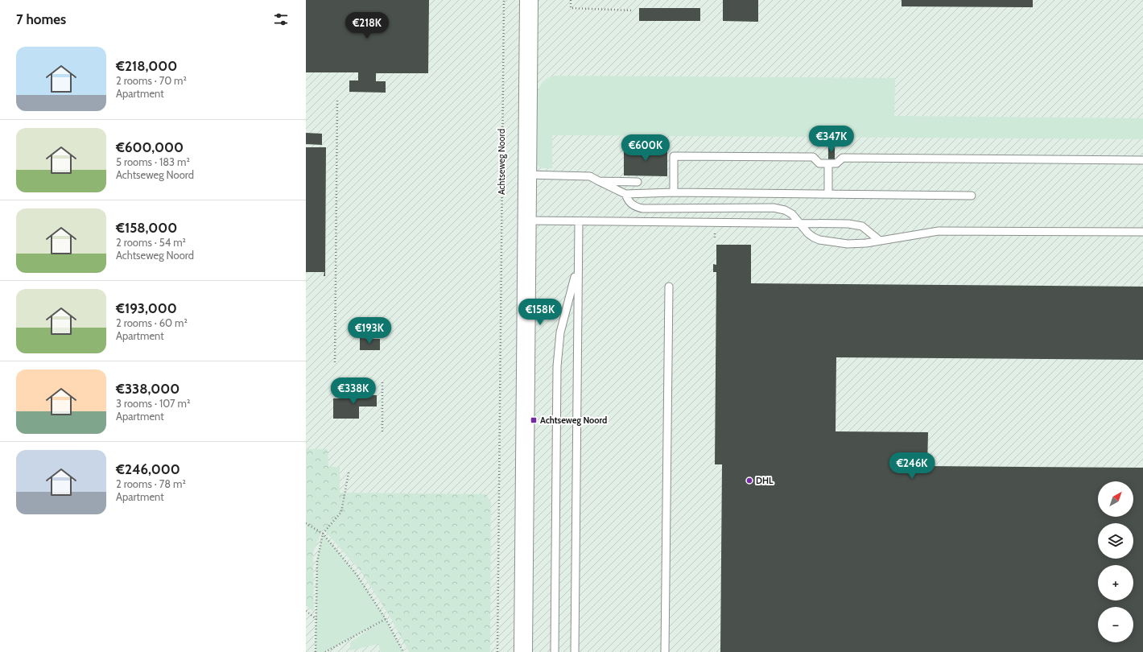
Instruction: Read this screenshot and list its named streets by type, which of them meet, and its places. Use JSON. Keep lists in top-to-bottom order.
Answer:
{
  "streets": {
    "path": ["Achtseweg Noord"]
  },
  "places": {
    "transit": ["Achtseweg Noord"],
    "other": ["DHL"]
  },
  "north": "top right",
  "page": {
    "heading": "7 homes",
    "price": [
      "€218K",
      "€347K",
      "€600K",
      "€158K",
      "€193K",
      "€338K",
      "€246K"
    ],
    "list": [
      {
        "name": "€218,000",
        "note": "2 rooms · 70 m² · Apartment"
      },
      {
        "name": "€600,000",
        "note": "5 rooms · 183 m² · Achtseweg Noord"
      },
      {
        "name": "€158,000",
        "note": "2 rooms · 54 m² · Achtseweg Noord"
      },
      {
        "name": "€193,000",
        "note": "2 rooms · 60 m² · Apartment"
      },
      {
        "name": "€338,000",
        "note": "3 rooms · 107 m² · Apartment"
      },
      {
        "name": "€246,000",
        "note": "2 rooms · 78 m² · Apartment"
      }
    ],
    "map_buttons": ["+", "−"]
  }
}
